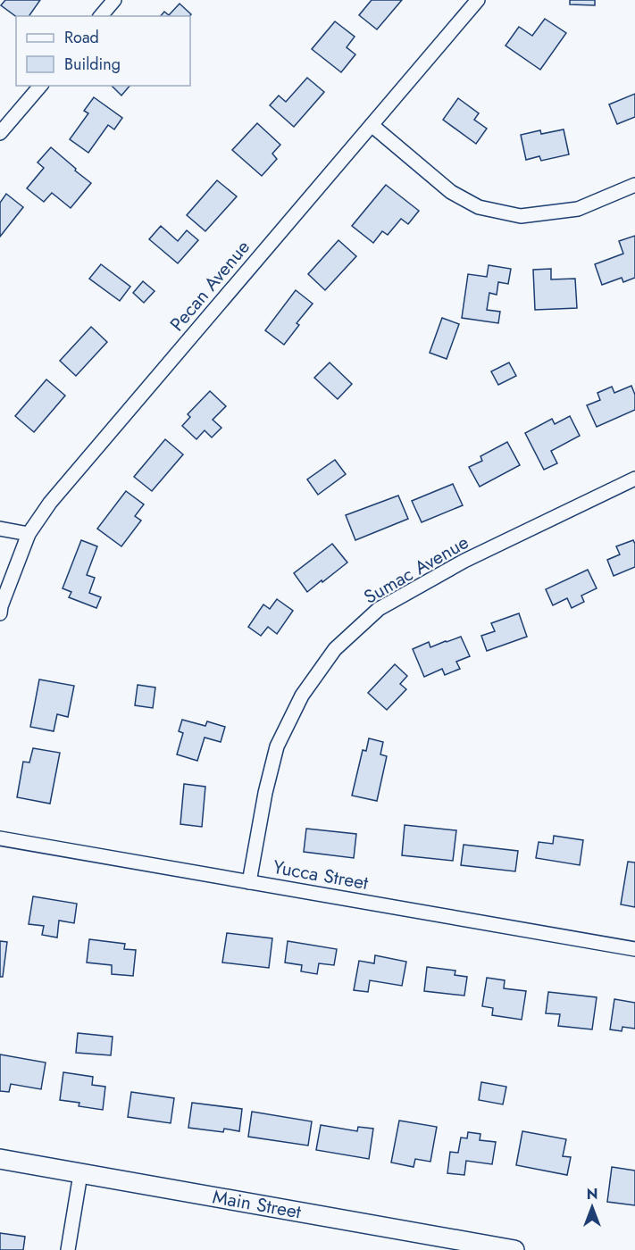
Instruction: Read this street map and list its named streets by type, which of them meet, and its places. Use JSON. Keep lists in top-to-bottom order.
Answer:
{
  "streets": {
    "main road": ["Main Street"],
    "street": ["Pecan Avenue", "Sumac Avenue", "Yucca Street"]
  },
  "crossings": [
    ["Sumac Avenue", "Yucca Street"]
  ],
  "legend": ["Road", "Building"],
  "north": "top"
}
